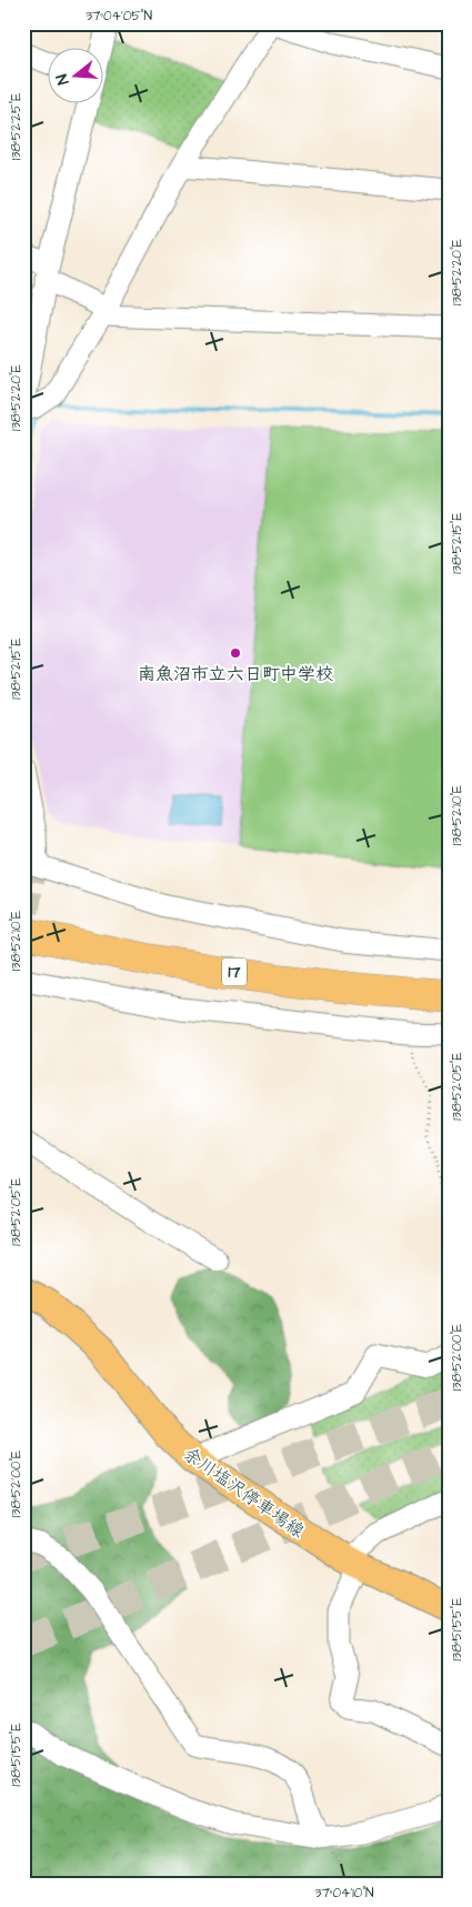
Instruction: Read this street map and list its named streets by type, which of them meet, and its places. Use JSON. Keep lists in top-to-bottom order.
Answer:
{
  "streets": {
    "highway": ["17"],
    "main road": ["余川塩沢停車場線"]
  },
  "places": ["南魚沼市立六日町中学校"],
  "north": "left",
  "coordinates": [
    "37°04'05\"N",
    "138°52'25\"E",
    "138°52'20\"E",
    "138°52'15\"E",
    "138°52'10\"E",
    "138°52'05\"E",
    "138°52'00\"E",
    "138°51'55\"E",
    "37°04'10\"N"
  ]
}
